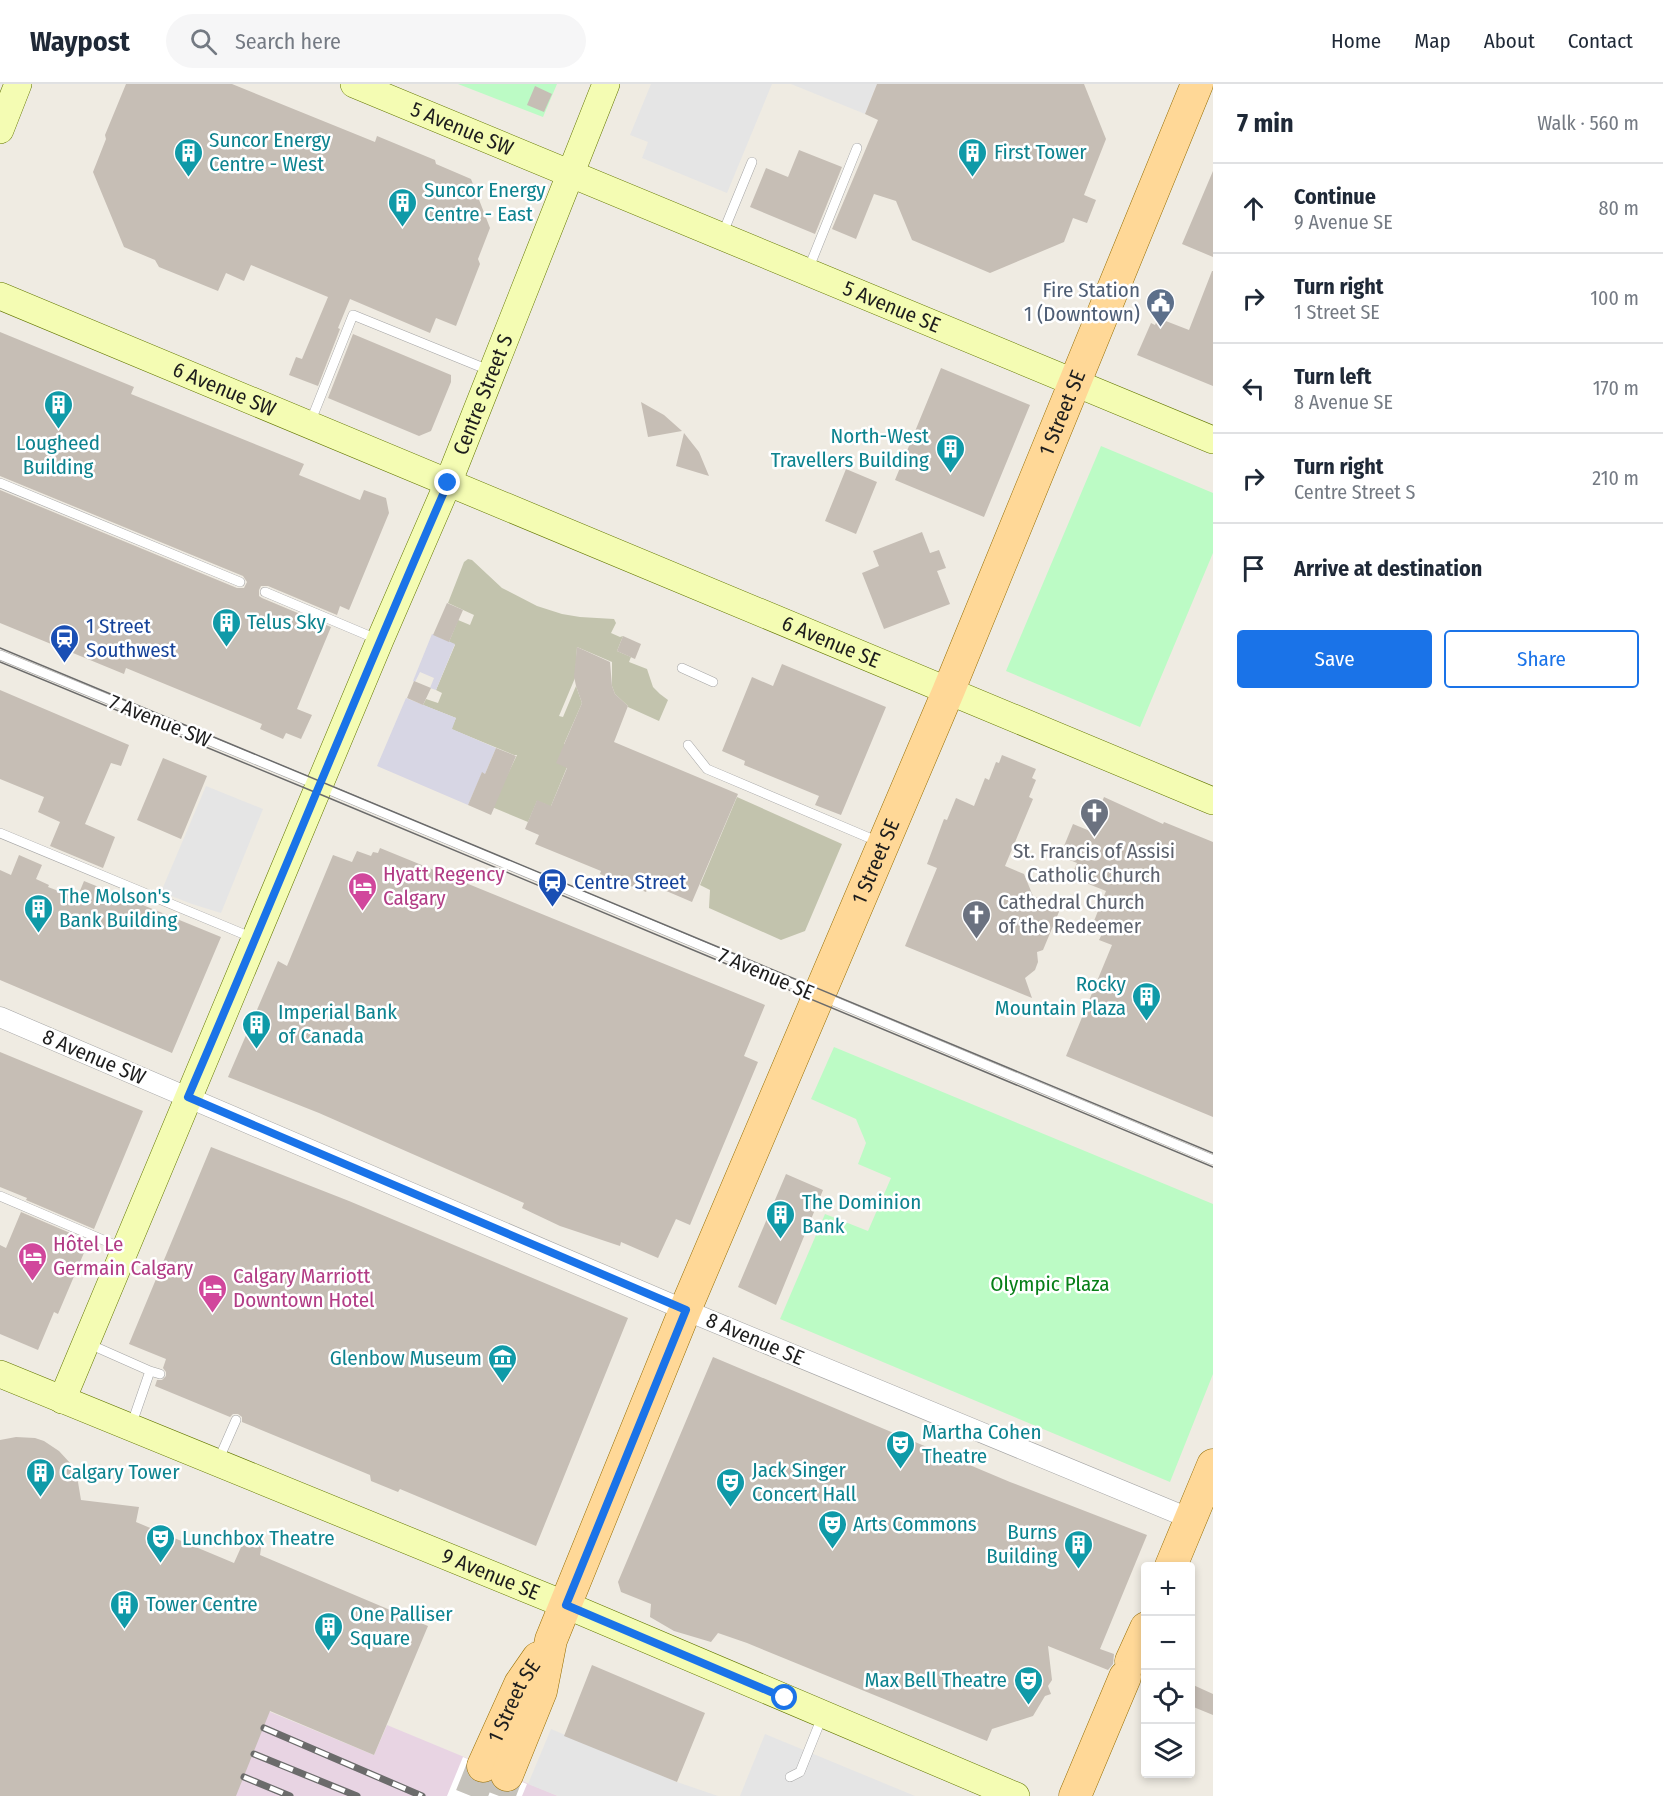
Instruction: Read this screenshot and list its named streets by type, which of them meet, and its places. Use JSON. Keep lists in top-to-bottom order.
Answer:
{
  "streets": {
    "main road": [
      "5 Avenue SW",
      "5 Avenue SE",
      "6 Avenue SW",
      "Centre Street S",
      "1 Street SE",
      "6 Avenue SE",
      "9 Avenue SE"
    ],
    "street": ["8 Avenue SW", "8 Avenue SE"],
    "lane": ["7 Avenue SW", "7 Avenue SE"]
  },
  "crossings": [
    ["5 Avenue SW", "5 Avenue SE"],
    ["5 Avenue SW", "Centre Street S"],
    ["5 Avenue SE", "Centre Street S"],
    ["5 Avenue SE", "1 Street SE"],
    ["6 Avenue SW", "Centre Street S"],
    ["6 Avenue SW", "6 Avenue SE"],
    ["Centre Street S", "6 Avenue SE"],
    ["Centre Street S", "7 Avenue SW"],
    ["Centre Street S", "7 Avenue SE"],
    ["Centre Street S", "8 Avenue SW"],
    ["Centre Street S", "8 Avenue SE"],
    ["Centre Street S", "9 Avenue SE"],
    ["1 Street SE", "6 Avenue SE"],
    ["1 Street SE", "7 Avenue SE"],
    ["1 Street SE", "8 Avenue SE"],
    ["1 Street SE", "9 Avenue SE"],
    ["7 Avenue SW", "7 Avenue SE"],
    ["8 Avenue SW", "8 Avenue SE"]
  ],
  "parks": ["Olympic Plaza"],
  "places": {
    "building": [
      "Suncor Energy Centre - West",
      "First Tower",
      "Suncor Energy Centre - East",
      "Lougheed Building",
      "North-West Travellers Building",
      "Telus Sky",
      "The Molson's Bank Building",
      "Rocky Mountain Plaza",
      "Imperial Bank of Canada",
      "The Dominion Bank",
      "Calgary Tower",
      "Burns Building",
      "Tower Centre",
      "One Palliser Square"
    ],
    "public building": ["Fire Station 1 (Downtown)"],
    "station": ["1 Street Southwest", "Centre Street"],
    "church": ["St. Francis of Assisi Catholic Church", "Cathedral Church of the Redeemer"],
    "hotel": ["Hyatt Regency Calgary", "Hôtel Le Germain Calgary", "Calgary Marriott Downtown Hotel"],
    "museum": ["Glenbow Museum"],
    "theatre": [
      "Martha Cohen Theatre",
      "Jack Singer Concert Hall",
      "Arts Commons",
      "Lunchbox Theatre",
      "Max Bell Theatre"
    ]
  },
  "page": {
    "header": "Waypost",
    "search": "Search here",
    "nav": [
      "Home",
      "Map",
      "About",
      "Contact"
    ],
    "heading": ["7 min", "Walk · 560 m"],
    "list": [
      ["Continue", "9 Avenue SE", "80 m"],
      ["Turn right", "1 Street SE", "100 m"],
      ["Turn left", "8 Avenue SE", "170 m"],
      ["Turn right", "Centre Street S", "210 m"],
      "Arrive at destination"
    ],
    "buttons": ["Save", "Share"],
    "map_buttons": ["+", "−"]
  }
}
